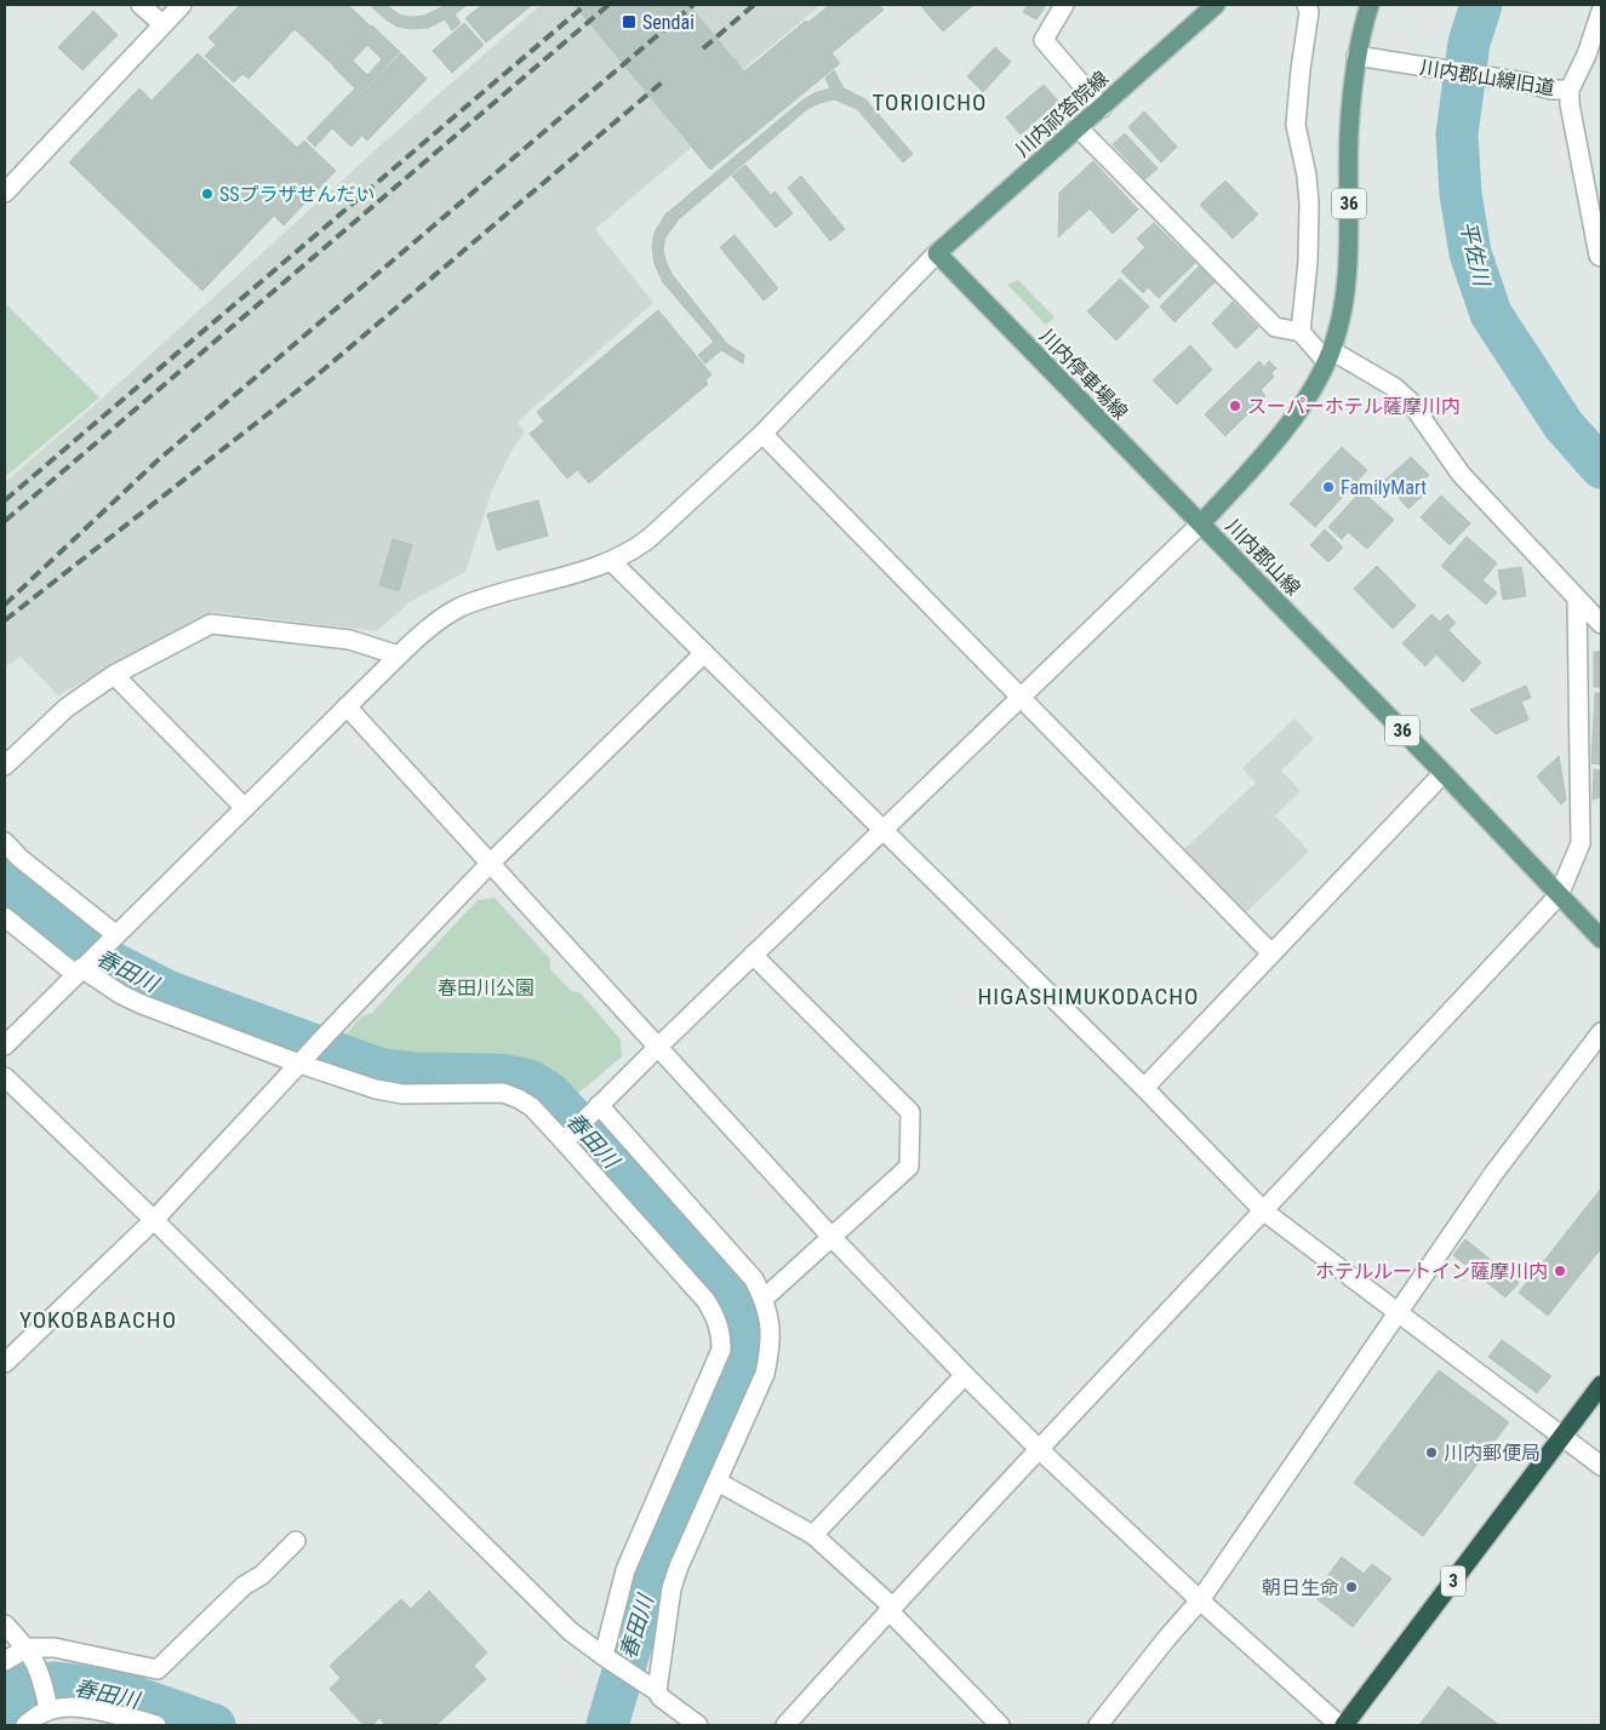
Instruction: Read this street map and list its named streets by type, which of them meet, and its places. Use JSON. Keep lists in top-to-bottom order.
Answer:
{
  "streets": {
    "highway": ["3"],
    "main road": [
      "川内祁答院線",
      "36",
      "川内停車場線",
      "川内郡山線"
    ],
    "street": ["川内郡山線旧道"]
  },
  "crossings": [
    ["川内郡山線旧道", "川内郡山線"],
    ["川内祁答院線", "川内停車場線"],
    ["川内停車場線", "川内郡山線"]
  ],
  "districts": ["TORIOICHO", "HIGASHIMUKODACHO", "YOKOBABACHO"],
  "water": ["平佐川", "春田川"],
  "parks": ["春田川公園"],
  "places": {
    "transit": ["Sendai"],
    "other": [
      "SSプラザせんだい",
      "スーパーホテル薩摩川内",
      "FamilyMart",
      "ホテルルートイン薩摩川内",
      "川内郵便局",
      "朝日生命"
    ]
  }
}
